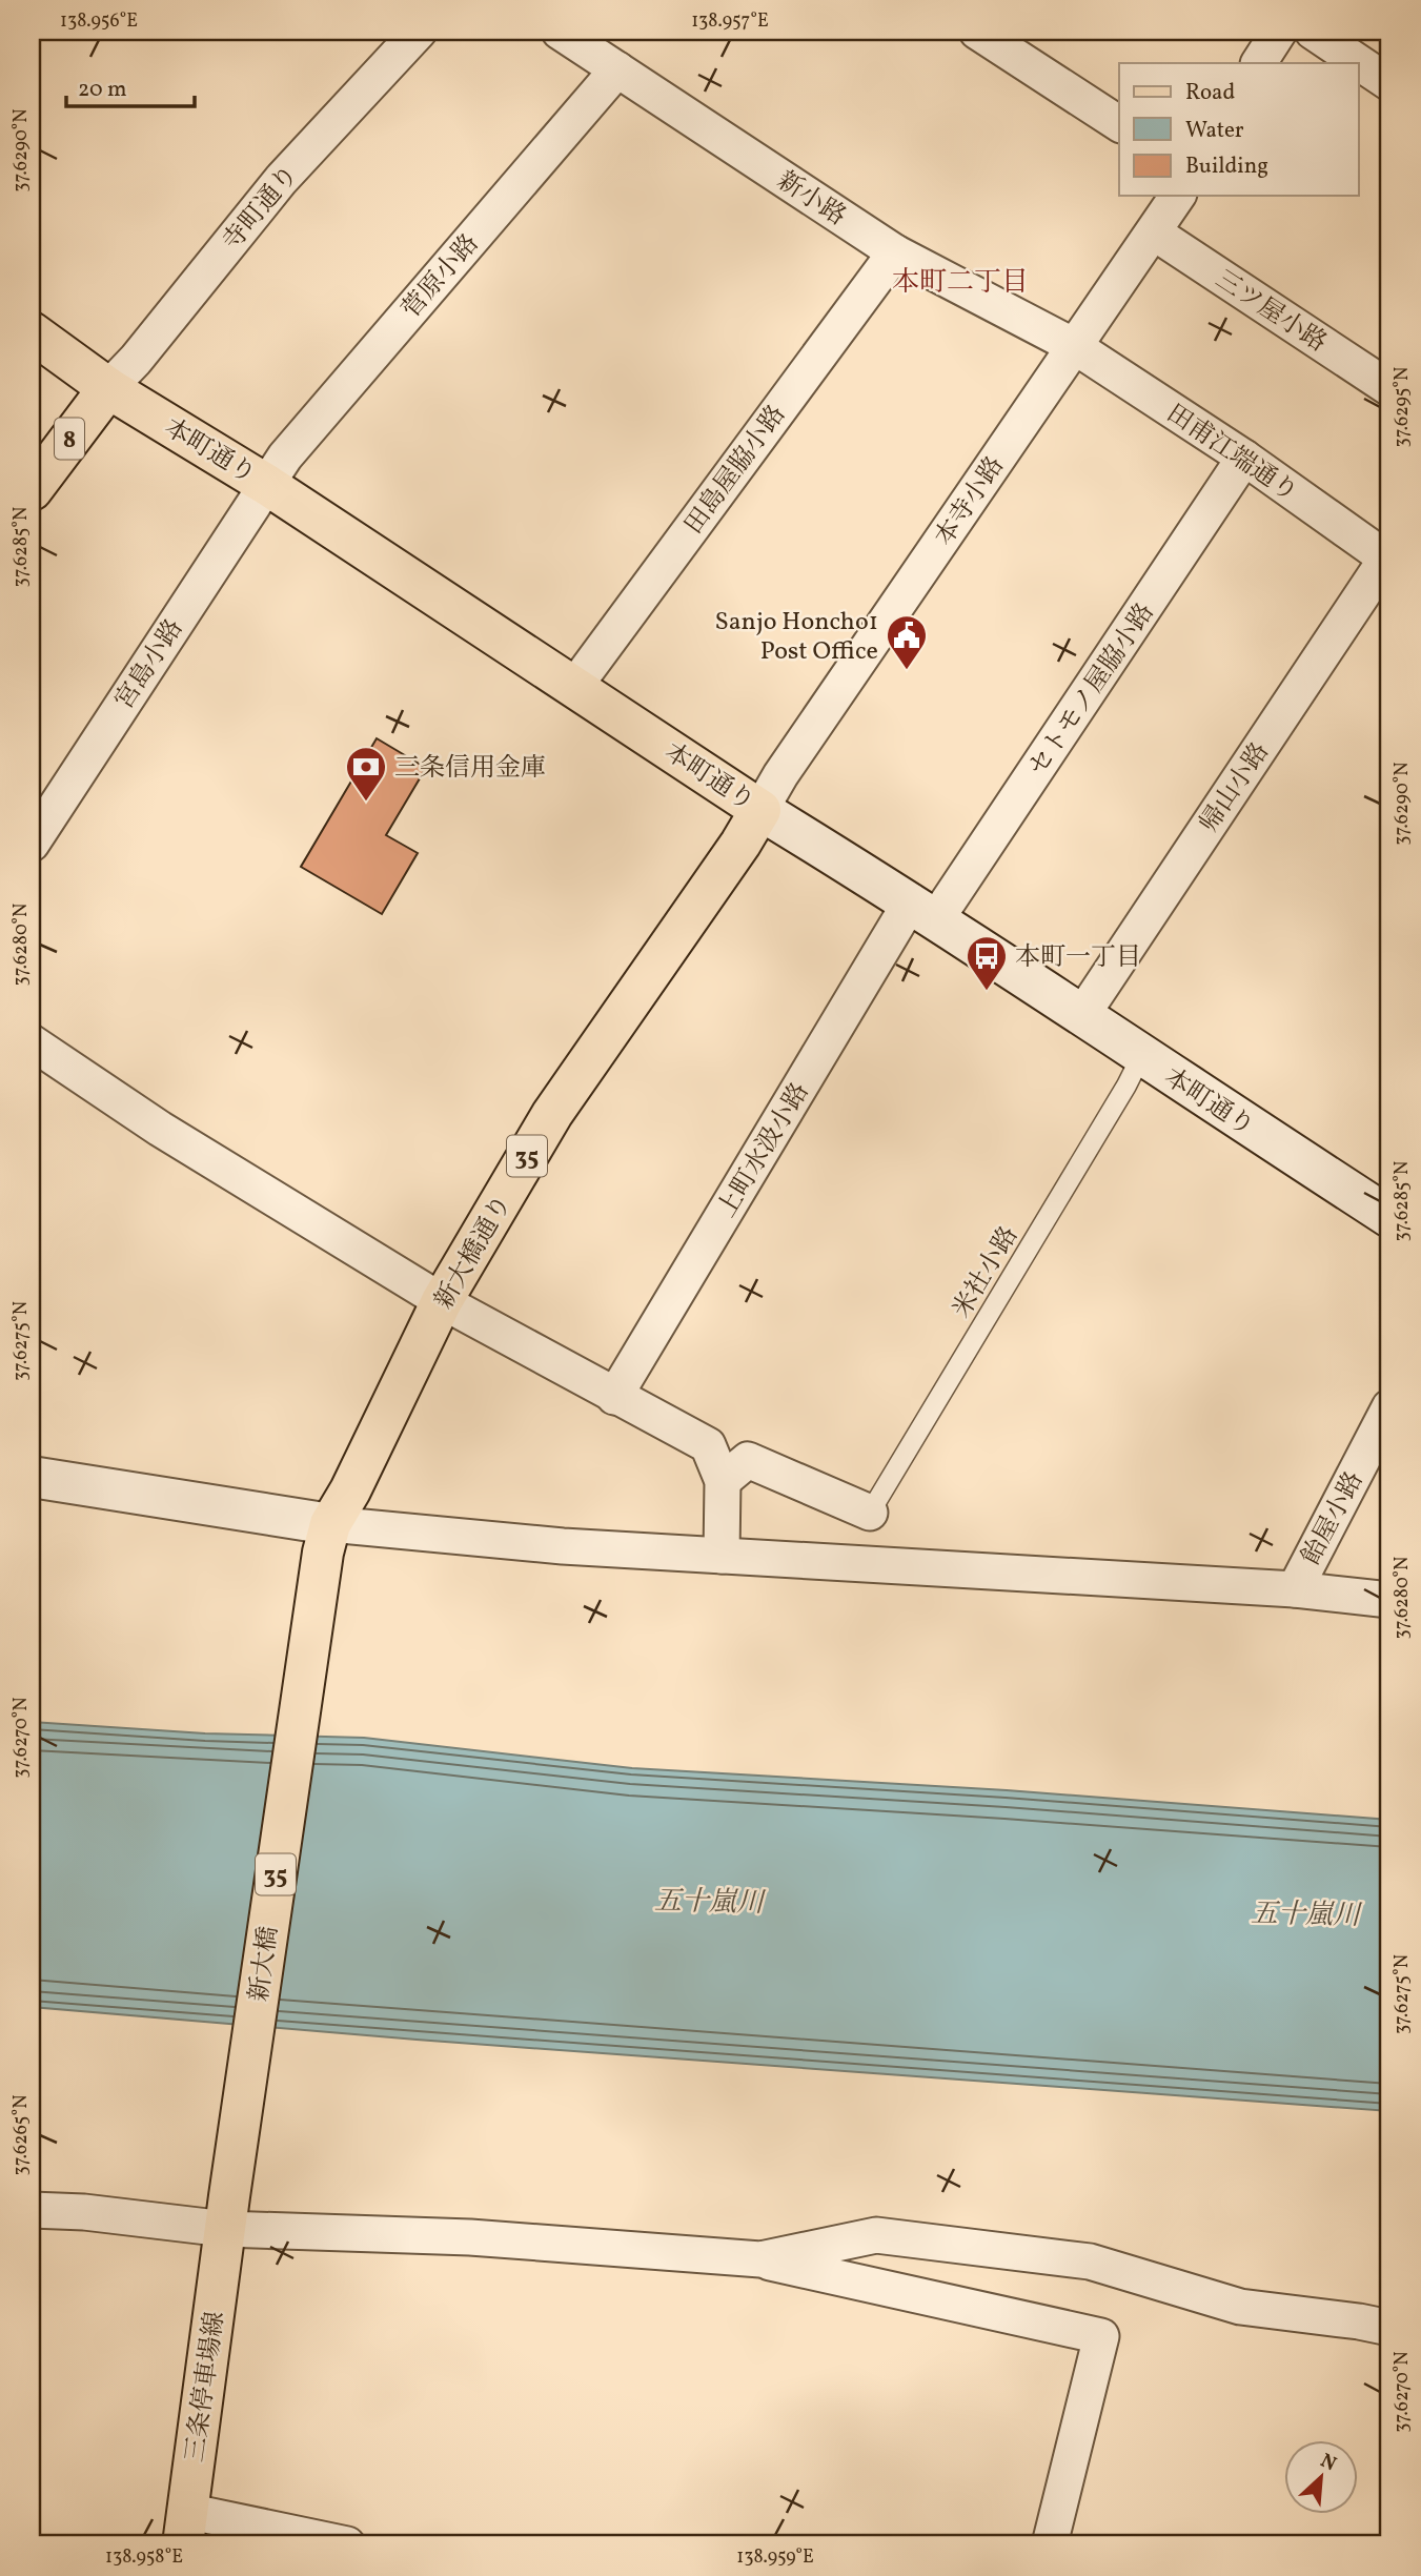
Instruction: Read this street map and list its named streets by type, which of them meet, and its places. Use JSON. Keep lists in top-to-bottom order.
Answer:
{
  "streets": {
    "main road": [
      "8",
      "本町通り",
      "35",
      "新大橋通り",
      "新大橋",
      "三条停車場線"
    ],
    "street": [
      "新小路",
      "寺町通り",
      "菅原小路",
      "三ツ屋小路",
      "田甫江端通り",
      "田島屋脇小路",
      "本寺小路",
      "宮島小路",
      "セトモノ屋脇小路",
      "帰山小路",
      "上町水汲小路",
      "飴屋小路"
    ],
    "lane": ["米社小路"]
  },
  "crossings": [
    ["新小路", "菅原小路"],
    ["新小路", "田甫江端通り"],
    ["新小路", "田島屋脇小路"],
    ["新小路", "本寺小路"],
    ["寺町通り", "8"],
    ["寺町通り", "本町通り"],
    ["菅原小路", "本町通り"],
    ["菅原小路", "宮島小路"],
    ["三ツ屋小路", "本寺小路"],
    ["8", "本町通り"],
    ["本町通り", "田島屋脇小路"],
    ["本町通り", "本寺小路"],
    ["本町通り", "宮島小路"],
    ["本町通り", "セトモノ屋脇小路"],
    ["本町通り", "帰山小路"],
    ["本町通り", "上町水汲小路"],
    ["本町通り", "新大橋通り"],
    ["本町通り", "米社小路"],
    ["田甫江端通り", "本寺小路"],
    ["田甫江端通り", "セトモノ屋脇小路"],
    ["田甫江端通り", "帰山小路"],
    ["本寺小路", "新大橋通り"],
    ["セトモノ屋脇小路", "上町水汲小路"],
    ["新大橋通り", "新大橋"],
    ["新大橋", "三条停車場線"]
  ],
  "districts": ["本町二丁目"],
  "water": ["五十嵐川"],
  "places": {
    "public building": ["Sanjo Honcho1 Post Office"],
    "bank": ["三条信用金庫"],
    "bus stop": ["本町一丁目"]
  },
  "legend": ["Road", "Water", "Building"],
  "scale_bar": "20 m",
  "north": "top right",
  "coordinates": [
    "138.956°E",
    "138.957°E",
    "37.6290°N",
    "37.6295°N",
    "37.6285°N",
    "37.6280°N",
    "37.6275°N",
    "37.6270°N",
    "37.6265°N",
    "138.958°E",
    "138.959°E"
  ]
}
